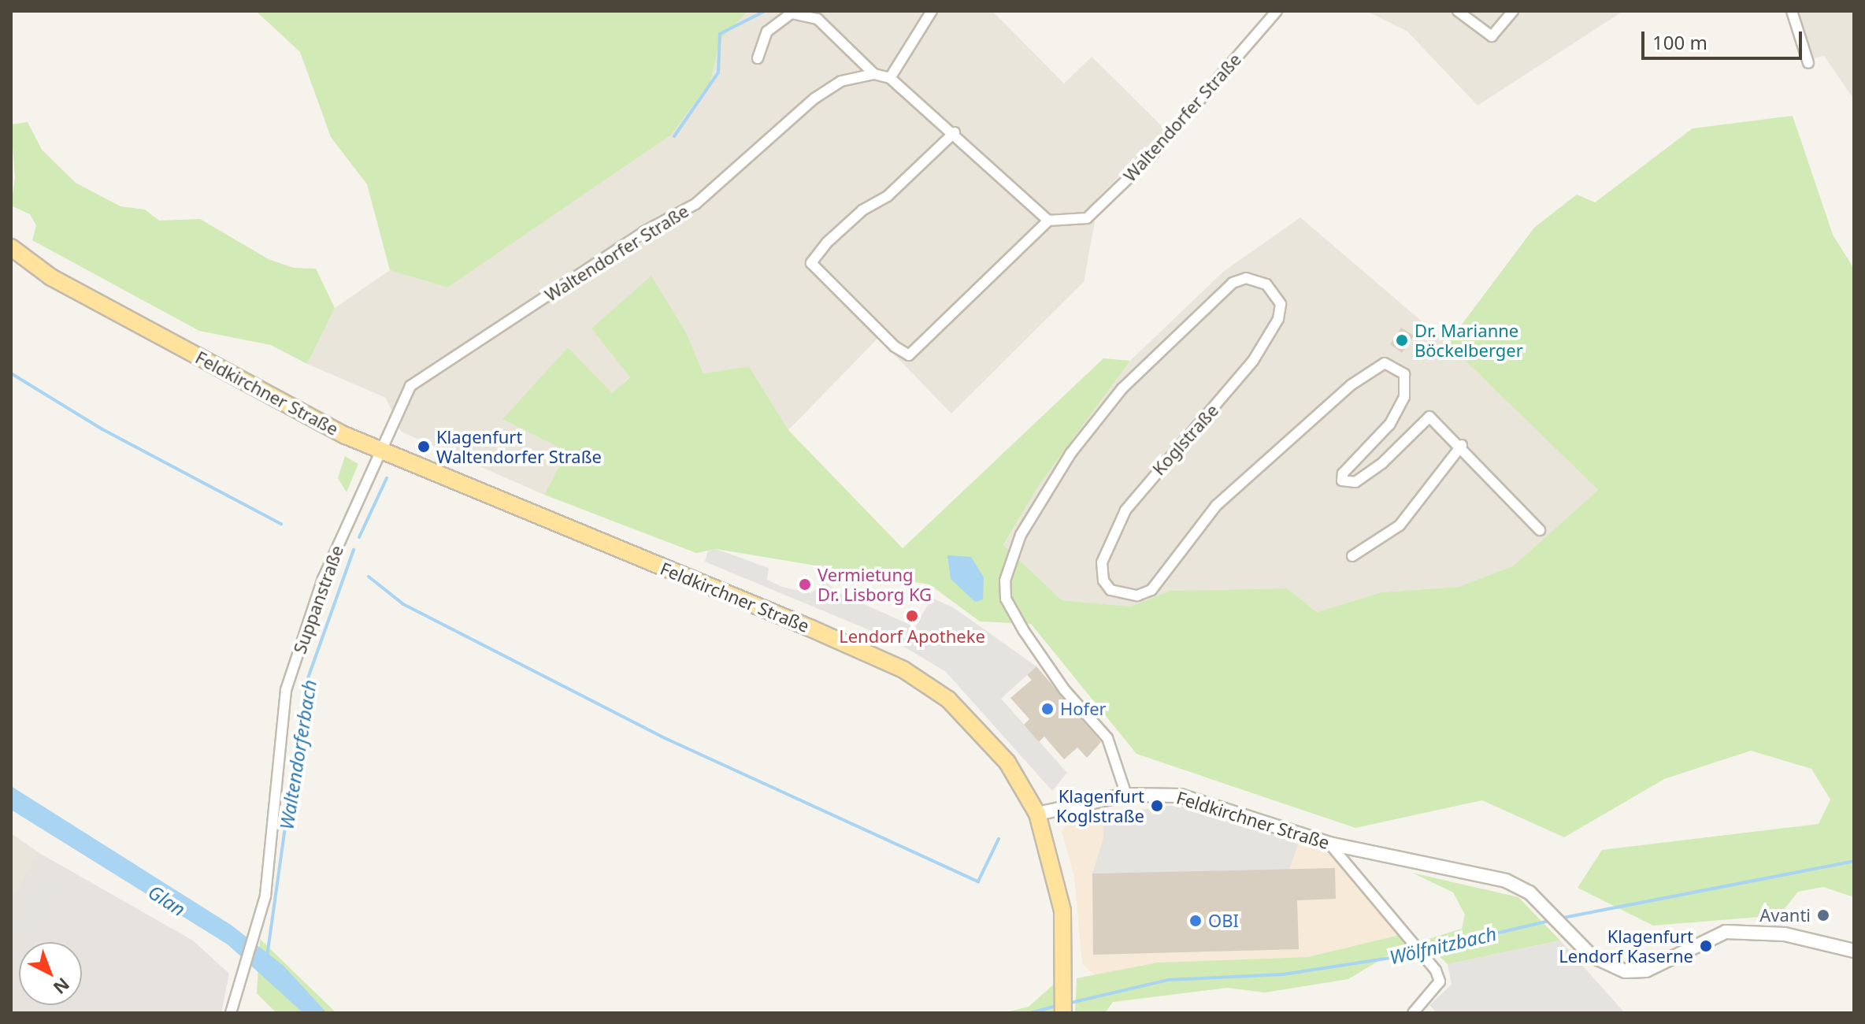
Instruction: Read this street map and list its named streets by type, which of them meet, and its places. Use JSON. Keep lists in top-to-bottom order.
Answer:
{
  "streets": {
    "main road": ["Feldkirchner Straße"],
    "street": ["Waltendorfer Straße", "Koglstraße", "Suppanstraße"]
  },
  "crossings": [
    ["Waltendorfer Straße", "Feldkirchner Straße"],
    ["Waltendorfer Straße", "Suppanstraße"],
    ["Feldkirchner Straße", "Koglstraße"],
    ["Feldkirchner Straße", "Suppanstraße"]
  ],
  "water": ["Waltendorferbach", "Glan", "Wölfnitzbach"],
  "places": [
    "Dr. Marianne Böckelberger",
    "Klagenfurt Waltendorfer Straße",
    "Vermietung Dr. Lisborg KG",
    "Lendorf Apotheke",
    "Hofer",
    "Klagenfurt Koglstraße",
    "Avanti",
    "OBI",
    "Klagenfurt Lendorf Kaserne"
  ],
  "scale_bar": "100 m",
  "north": "bottom right"
}
